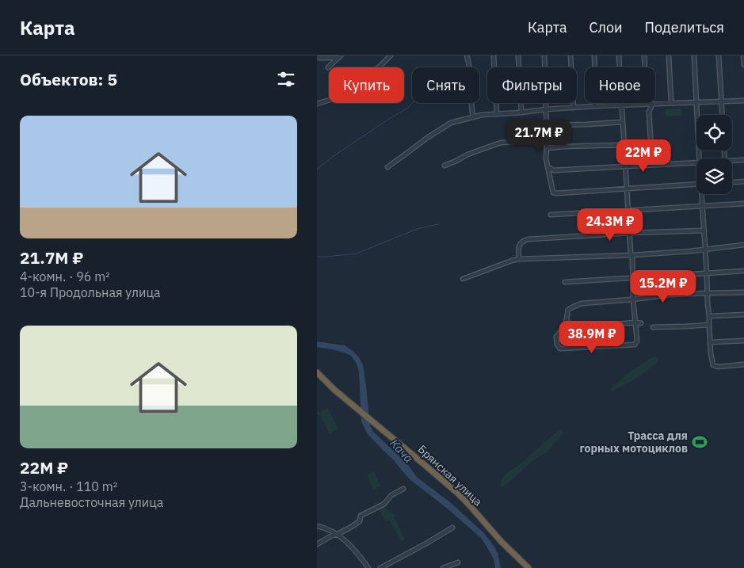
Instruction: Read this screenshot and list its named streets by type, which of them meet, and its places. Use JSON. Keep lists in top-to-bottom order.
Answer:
{
  "streets": {
    "highway": ["Брянская улица"]
  },
  "water": ["Кача"],
  "places": {
    "sports": ["Трасса для горных мотоциклов"]
  },
  "page": {
    "header": "Карта",
    "nav": ["Карта", "Слои", "Поделиться"],
    "heading": "Объектов: 5",
    "chip": [
      "Купить",
      "Снять",
      "Фильтры",
      "Новое"
    ],
    "list": [
      {
        "name": "21.7M ₽",
        "note": "4-комн. · 96 m² · 10-я Продольная улица"
      },
      {
        "name": "22M ₽",
        "note": "3-комн. · 110 m² · Дальневосточная улица"
      }
    ],
    "price": [
      "21.7M ₽",
      "22M ₽",
      "24.3M ₽",
      "15.2M ₽",
      "38.9M ₽"
    ]
  }
}
